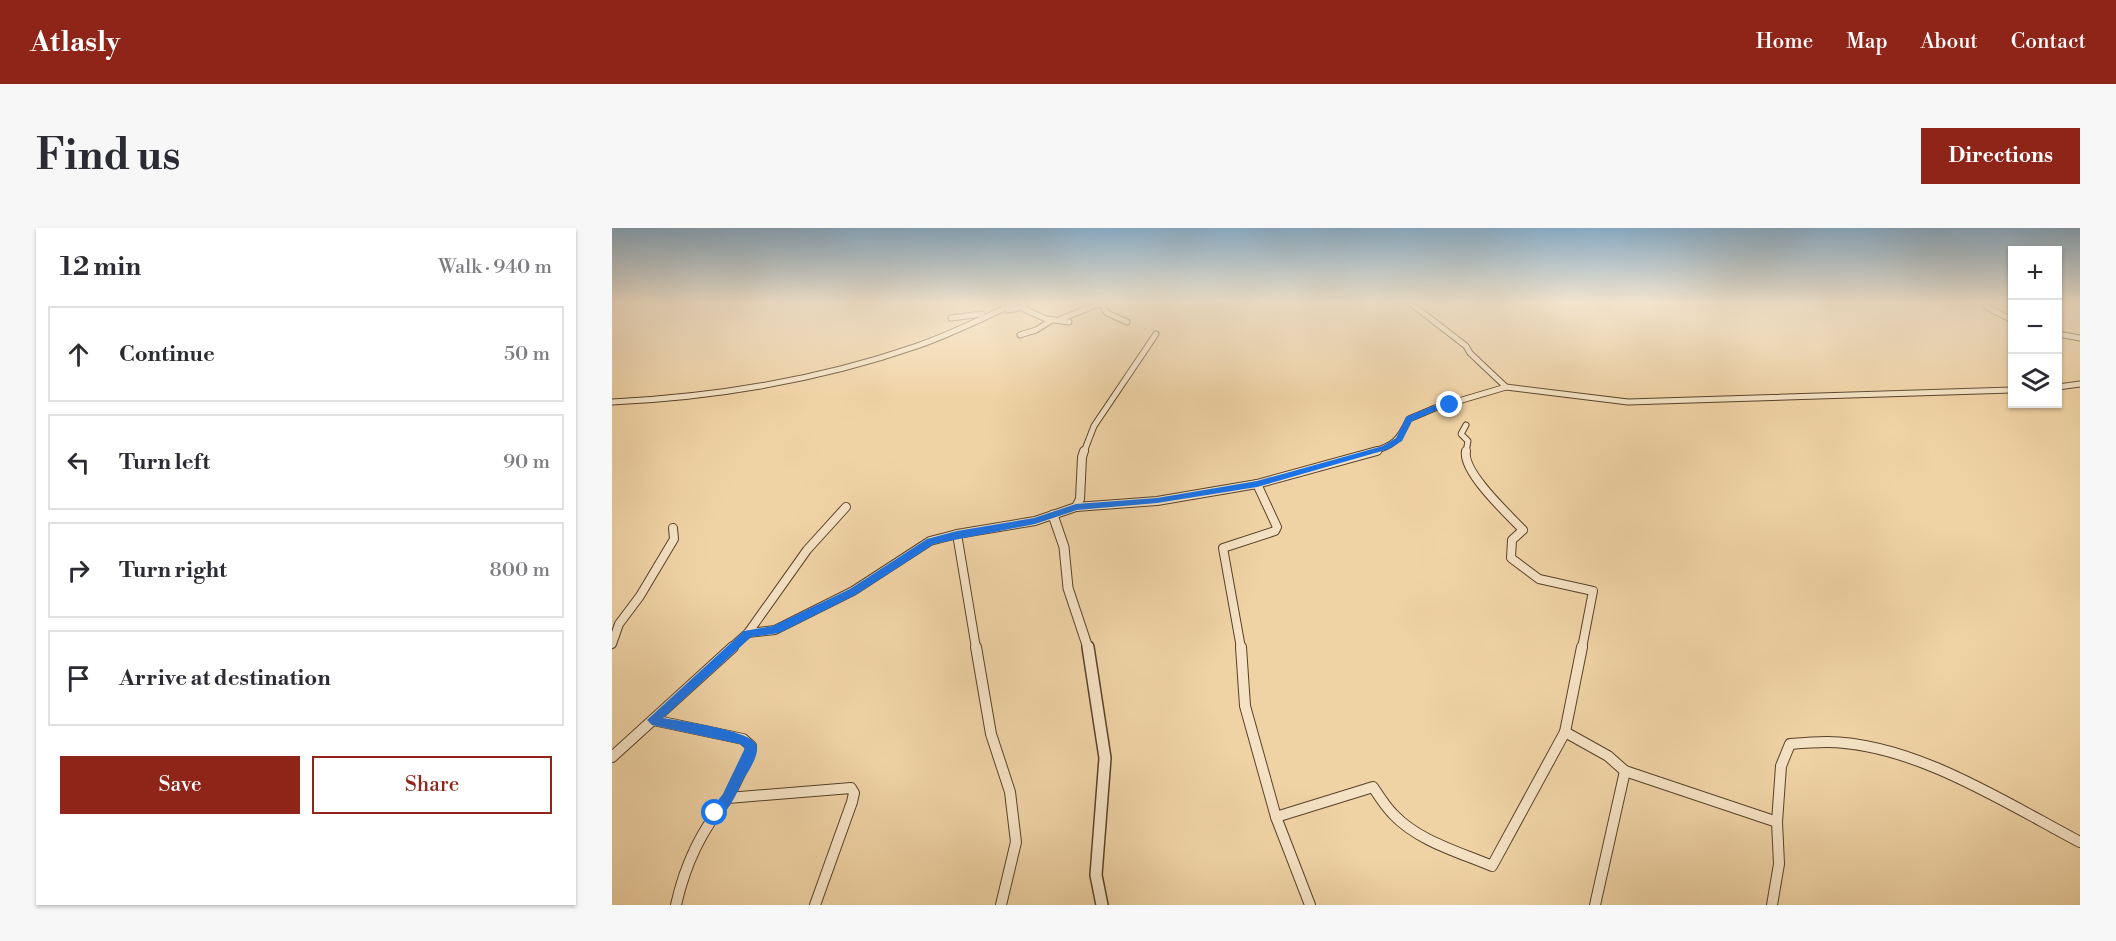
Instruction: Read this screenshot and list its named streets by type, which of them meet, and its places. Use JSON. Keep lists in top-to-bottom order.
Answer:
{
  "page": {
    "header": "Atlasly",
    "nav": [
      "Home",
      "Map",
      "About",
      "Contact"
    ],
    "buttons": [
      "Directions",
      ["Save", "Share"]
    ],
    "title": "Find us",
    "heading": ["12 min", "Walk · 940 m"],
    "map_buttons": ["+", "−"],
    "list": [
      ["Continue", "50 m"],
      ["Turn left", "90 m"],
      ["Turn right", "800 m"],
      "Arrive at destination"
    ]
  }
}
